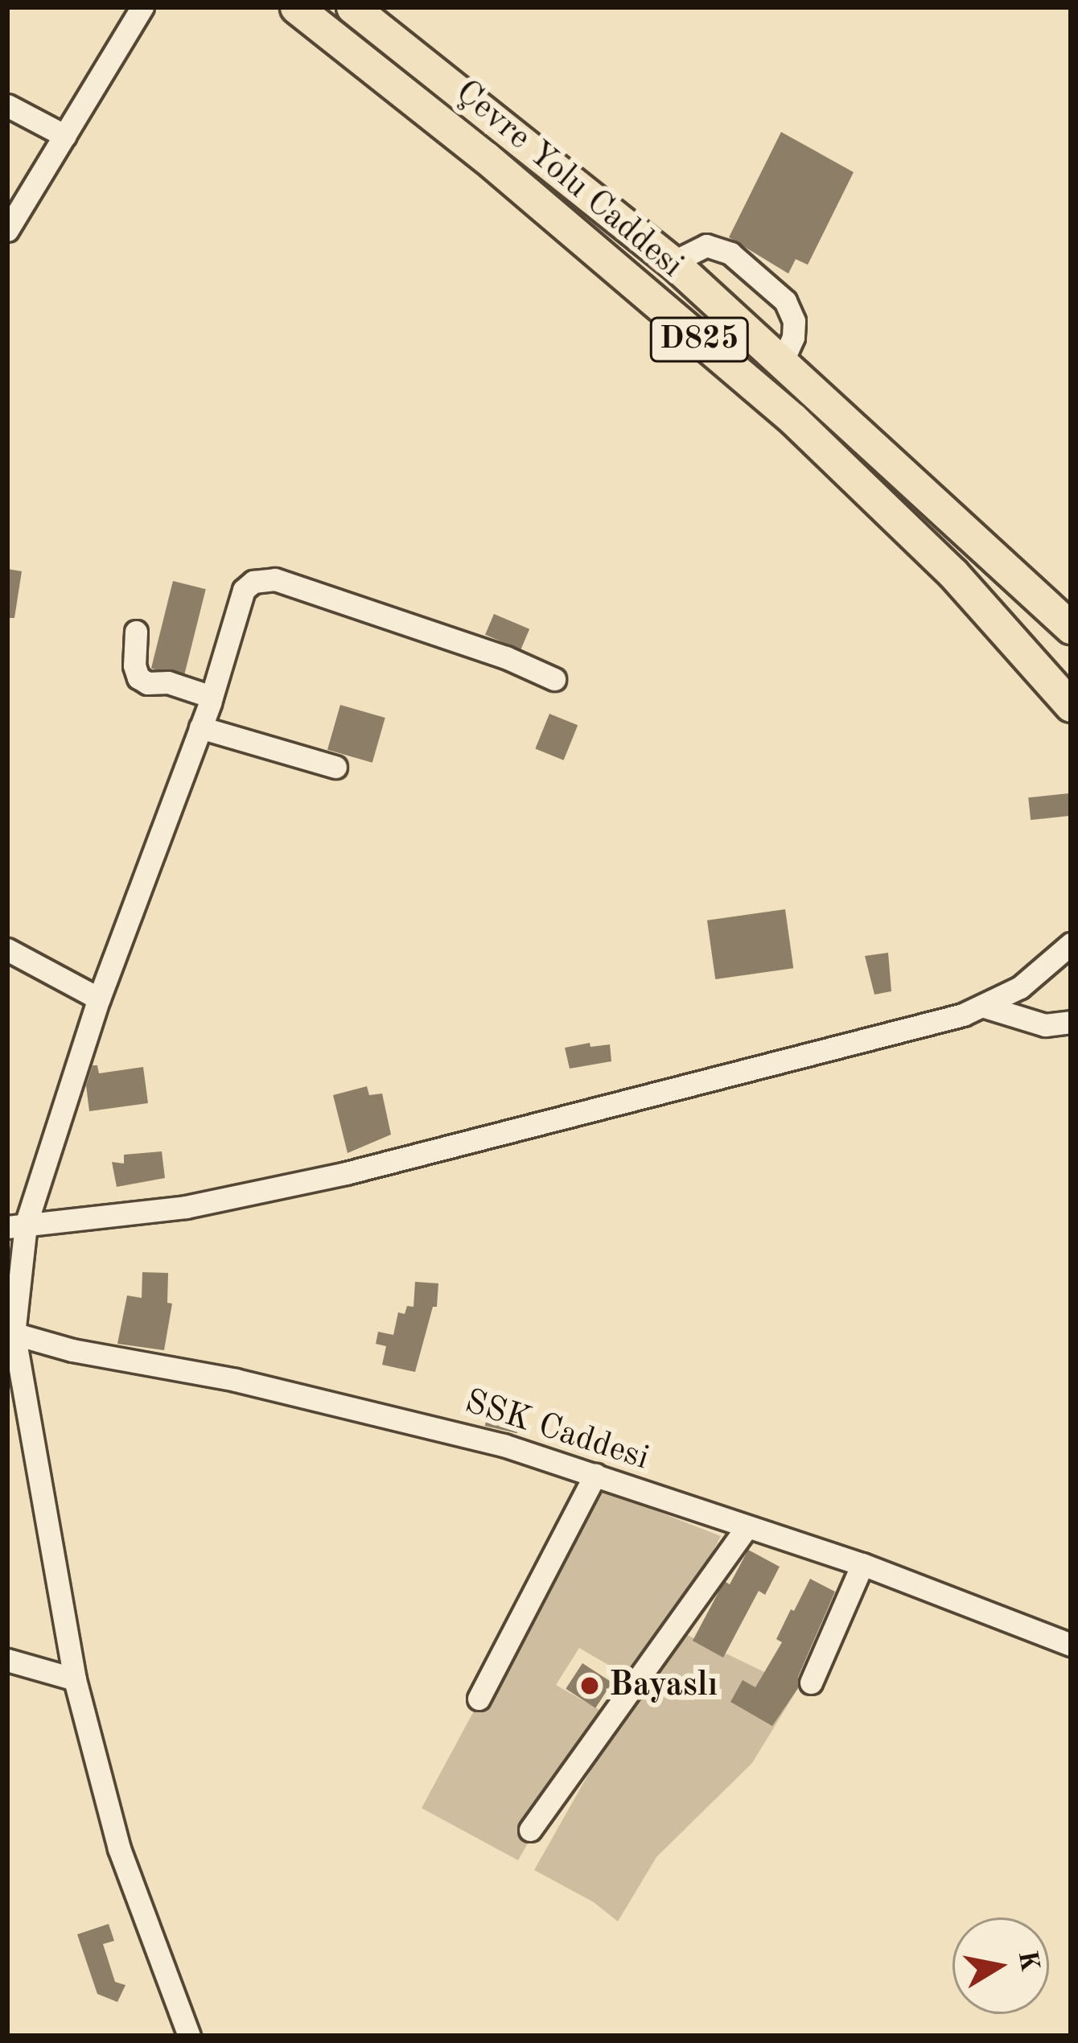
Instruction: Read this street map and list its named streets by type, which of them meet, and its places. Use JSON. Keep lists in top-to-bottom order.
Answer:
{
  "streets": {
    "highway": ["Çevre Yolu Caddesi", "D825"],
    "street": ["SSK Caddesi"]
  },
  "places": ["Bayaslı"],
  "north": "right"
}
